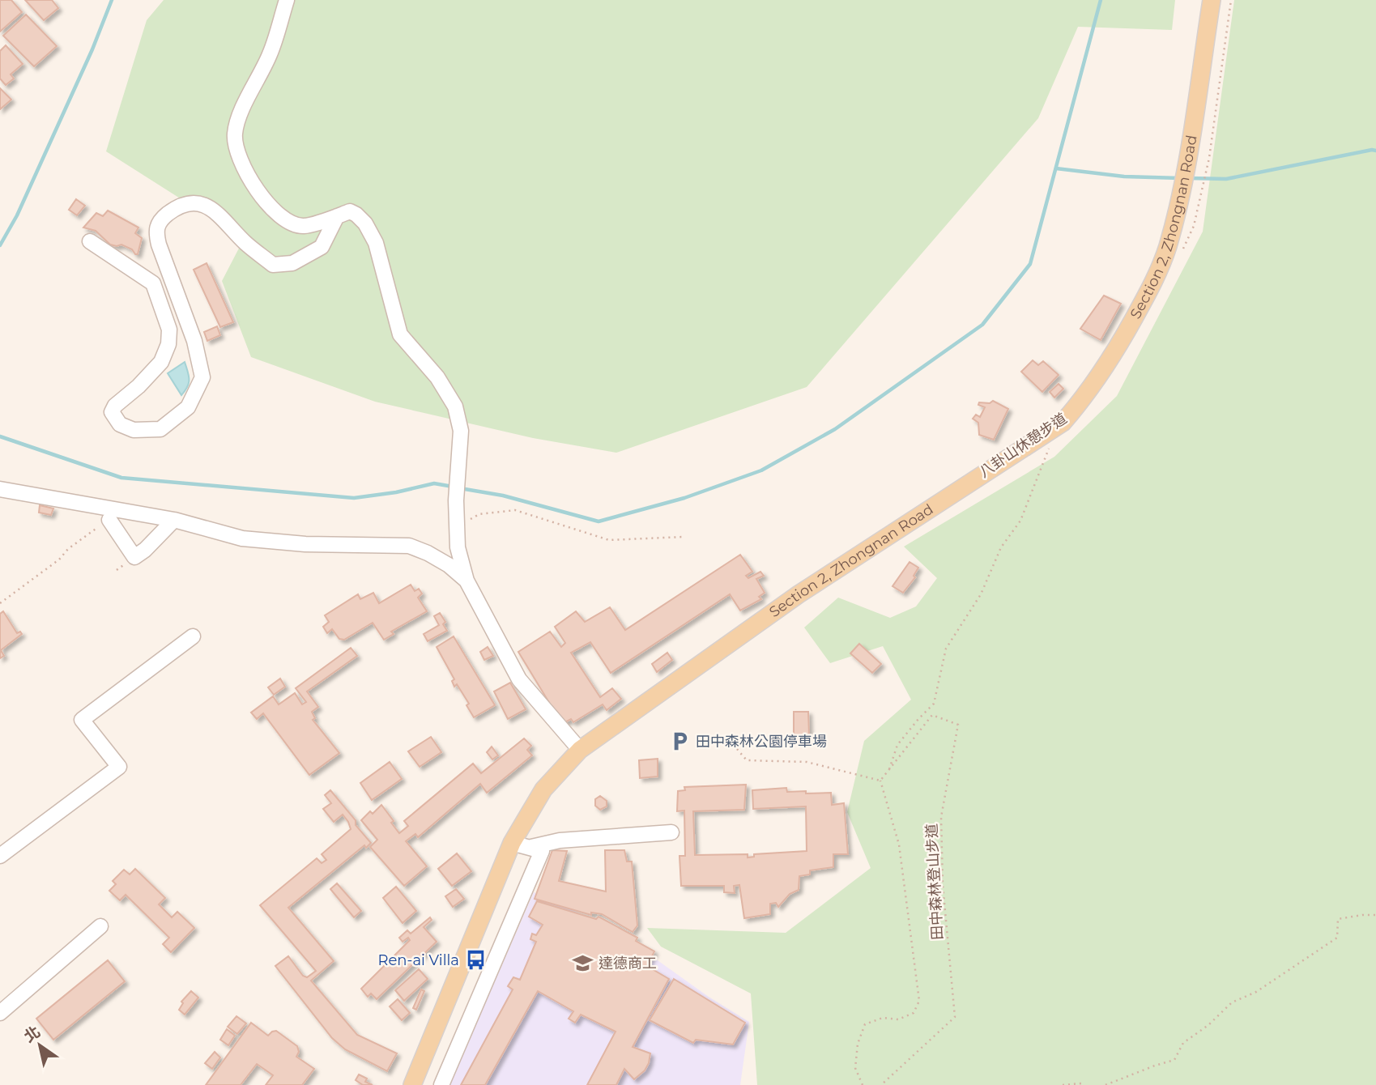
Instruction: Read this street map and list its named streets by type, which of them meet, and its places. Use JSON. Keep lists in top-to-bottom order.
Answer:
{
  "streets": {
    "main road": ["Section 2, Zhongnan Road"],
    "path": ["八卦山休憩步道", "田中森林登山步道"]
  },
  "crossings": [
    ["八卦山休憩步道", "田中森林登山步道"]
  ],
  "places": {
    "parking": ["田中森林公園停車場"],
    "bus stop": ["Ren-ai Villa"],
    "school or university": ["達德商工"]
  },
  "north": "top left"
}
